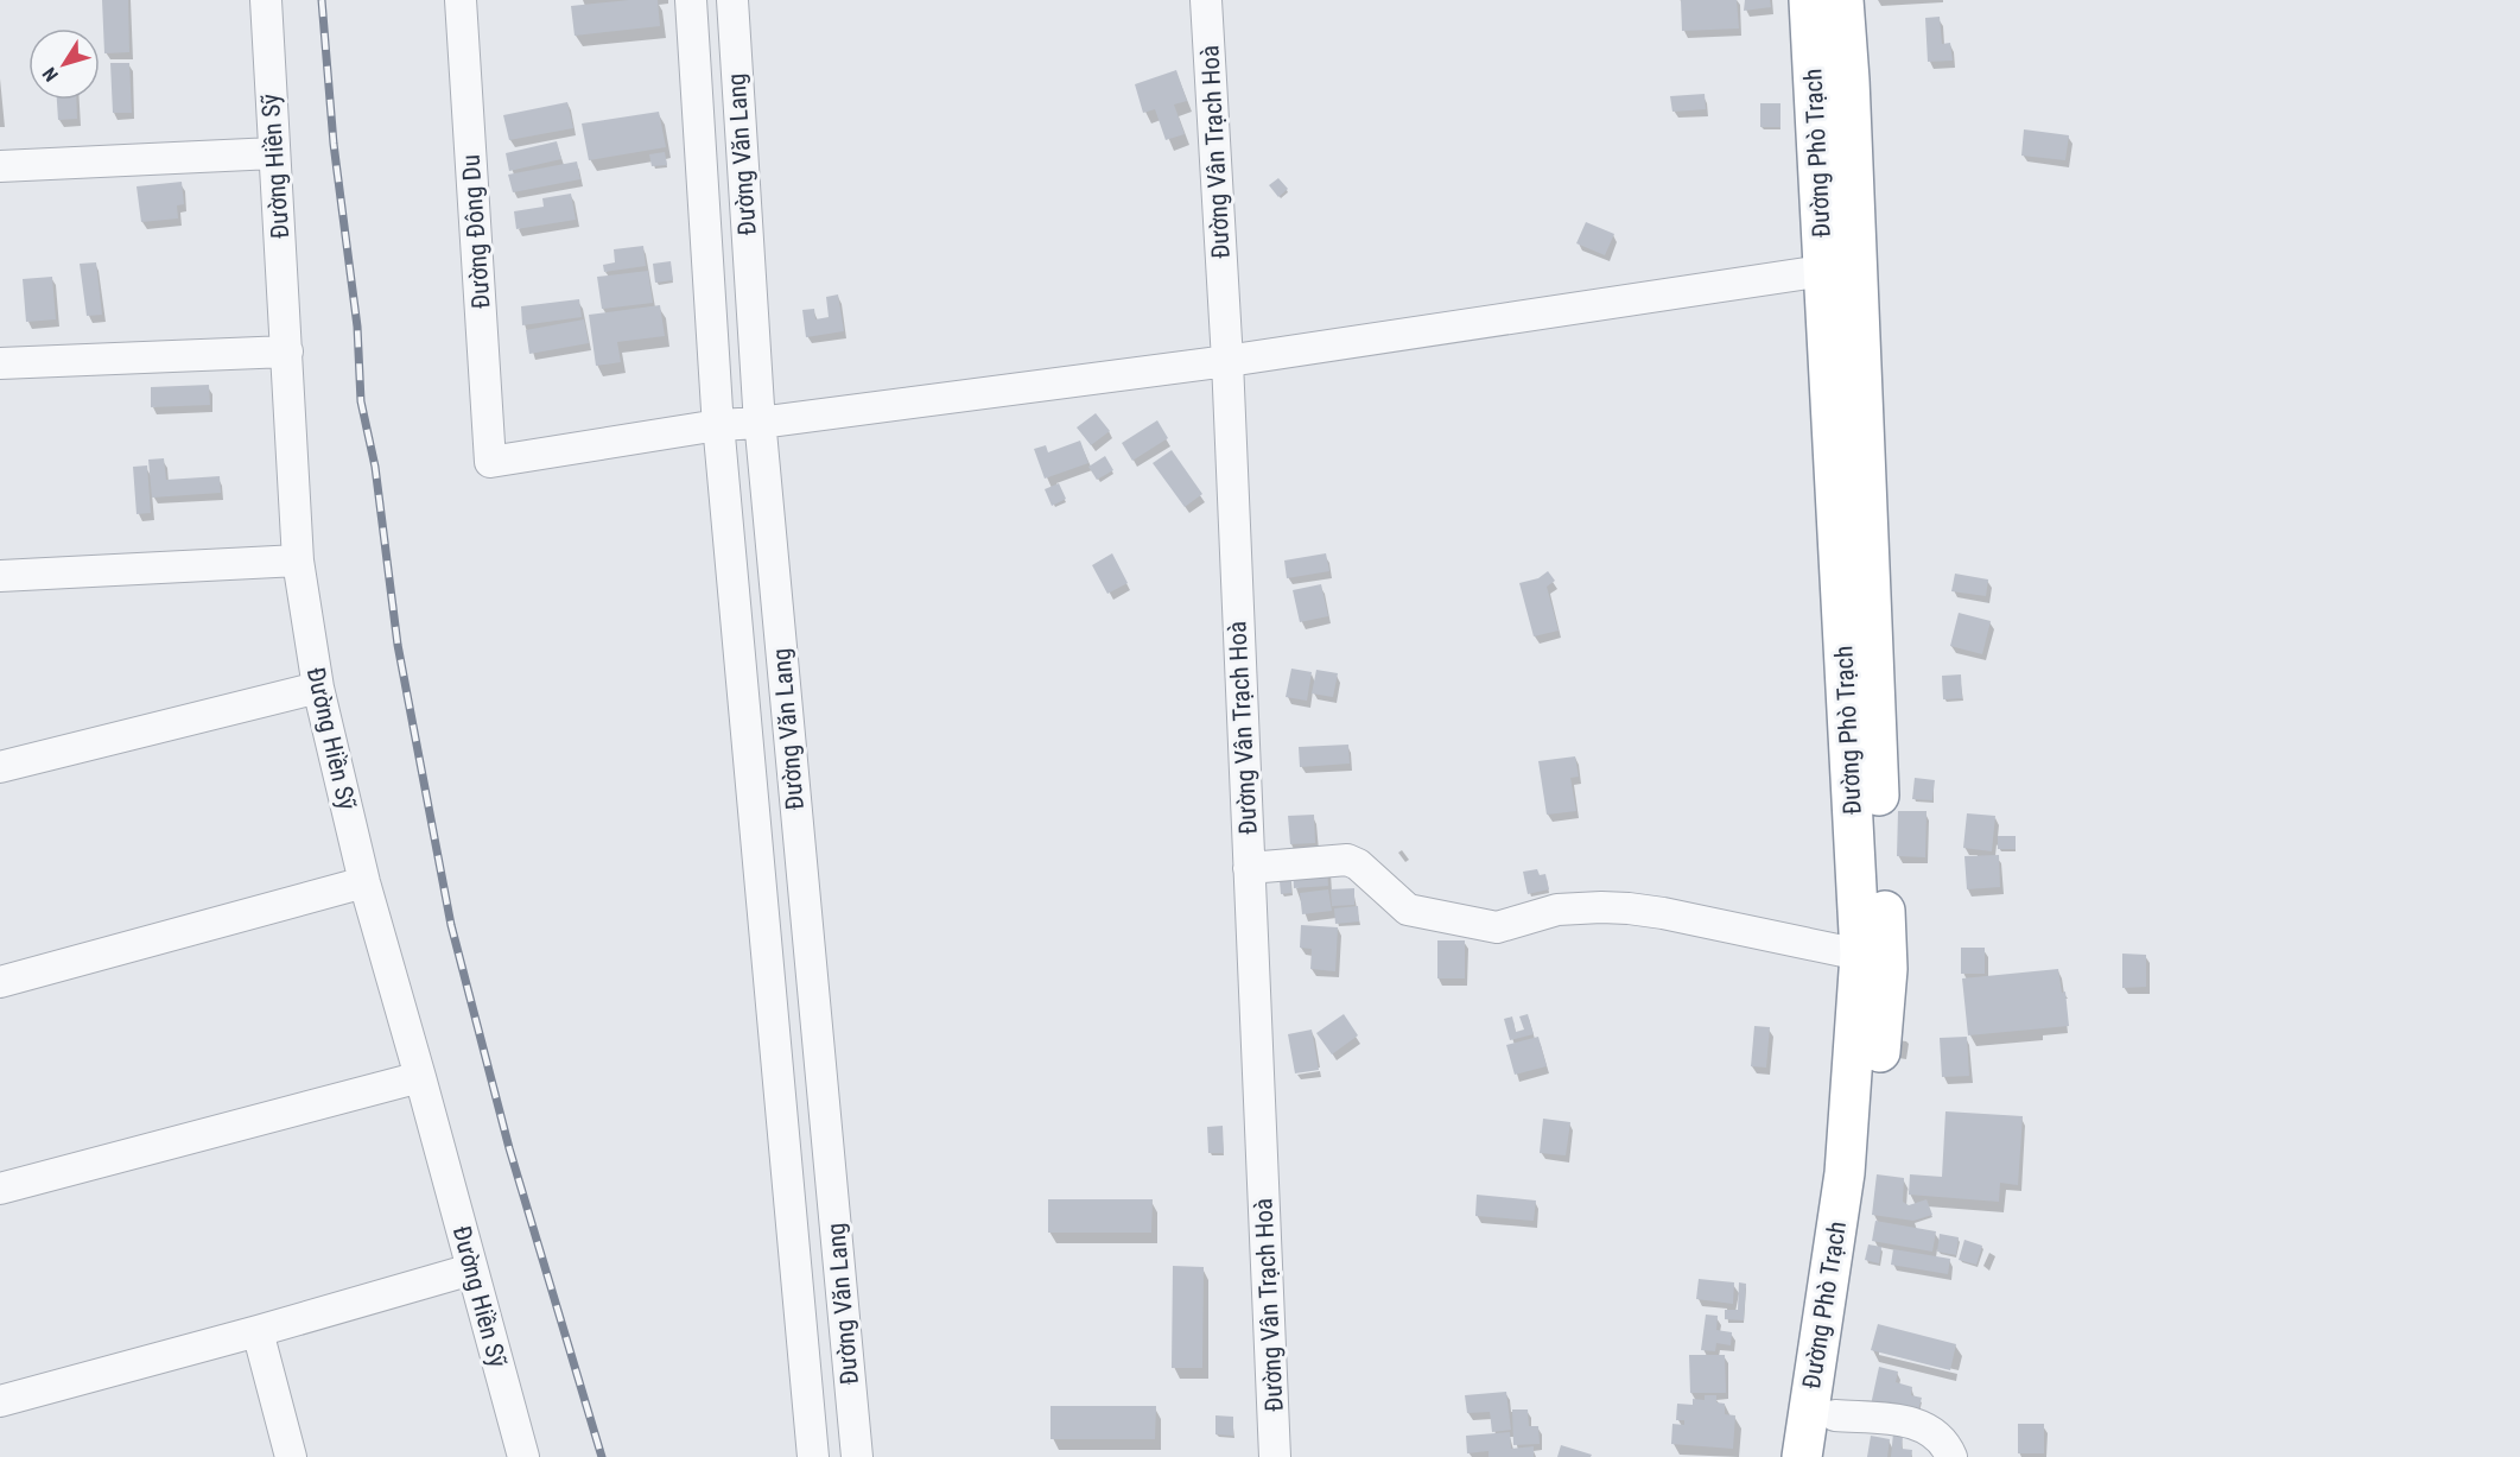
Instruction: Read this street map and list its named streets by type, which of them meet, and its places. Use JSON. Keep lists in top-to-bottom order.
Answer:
{
  "streets": {
    "highway": ["Đường Phò Trạch"],
    "street": [
      "Đường Vân Trạch Hoà",
      "Đường Văn Lang",
      "Đường Hiền Sỹ",
      "Đường Đông Du"
    ]
  },
  "crossings": [
    ["Đường Văn Lang", "Đường Đông Du"]
  ],
  "north": "bottom left"
}
